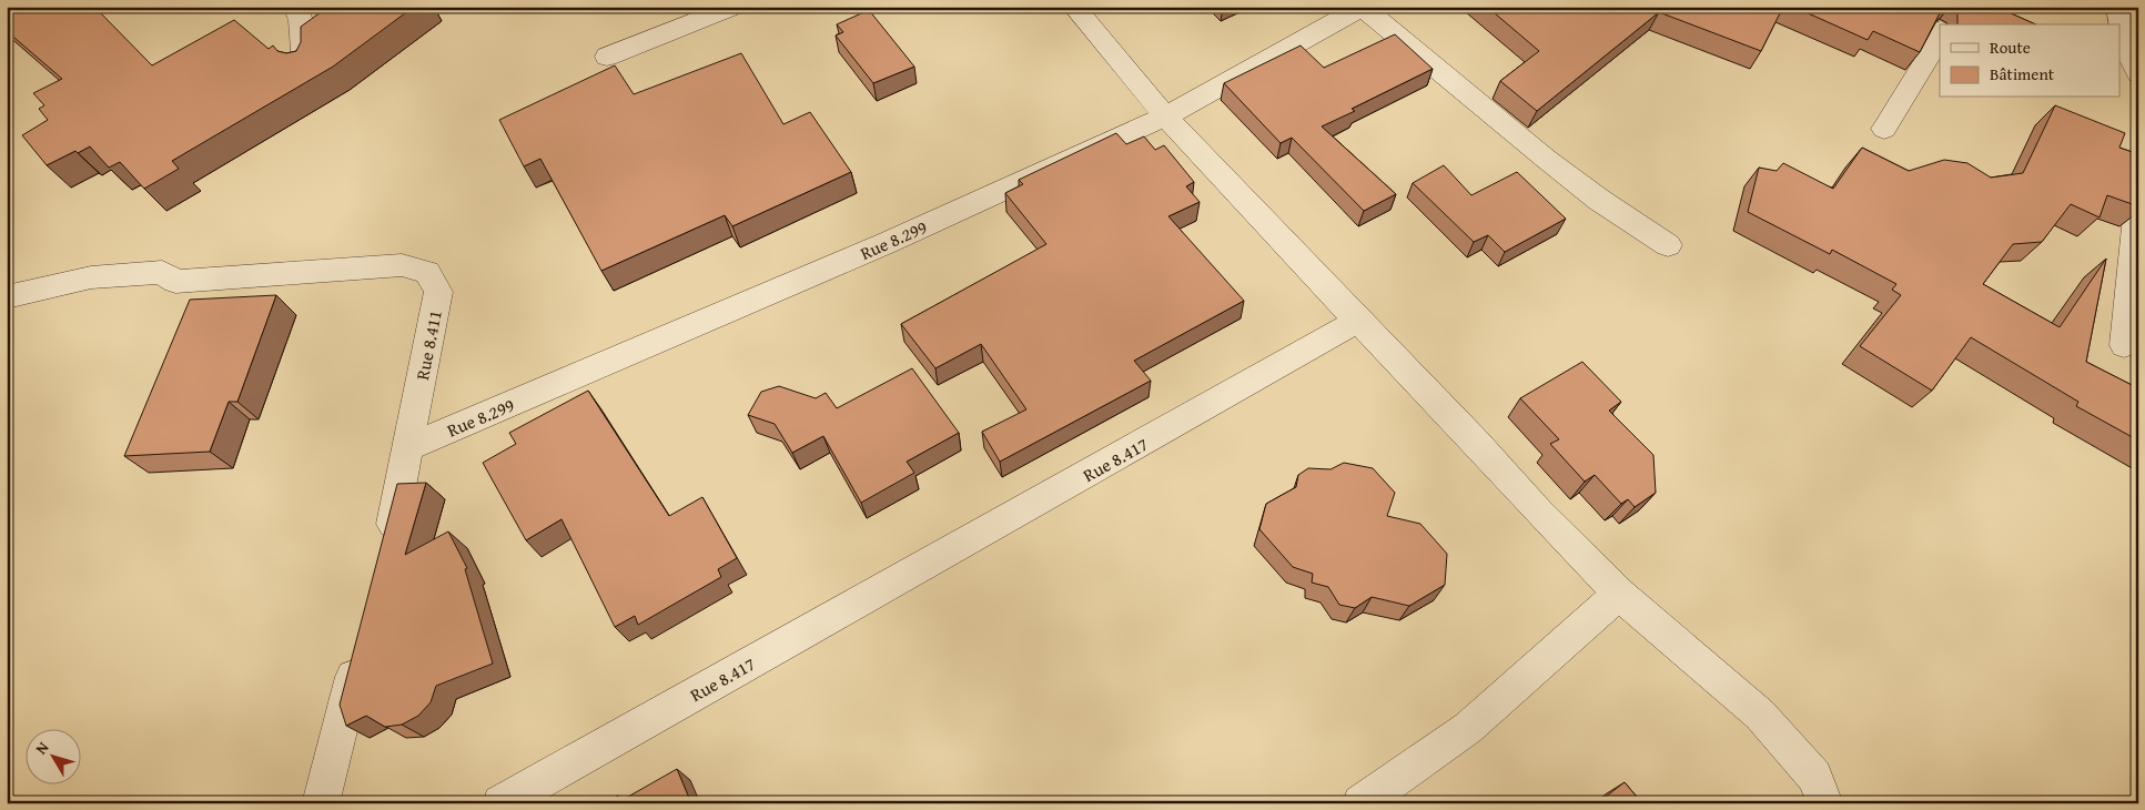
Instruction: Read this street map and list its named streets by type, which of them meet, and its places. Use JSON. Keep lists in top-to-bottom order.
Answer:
{
  "streets": {
    "street": ["Rue 8.299", "Rue 8.411", "Rue 8.417"]
  },
  "crossings": [
    ["Rue 8.299", "Rue 8.411"]
  ],
  "legend": ["Route", "Bâtiment"],
  "north": "top left"
}
